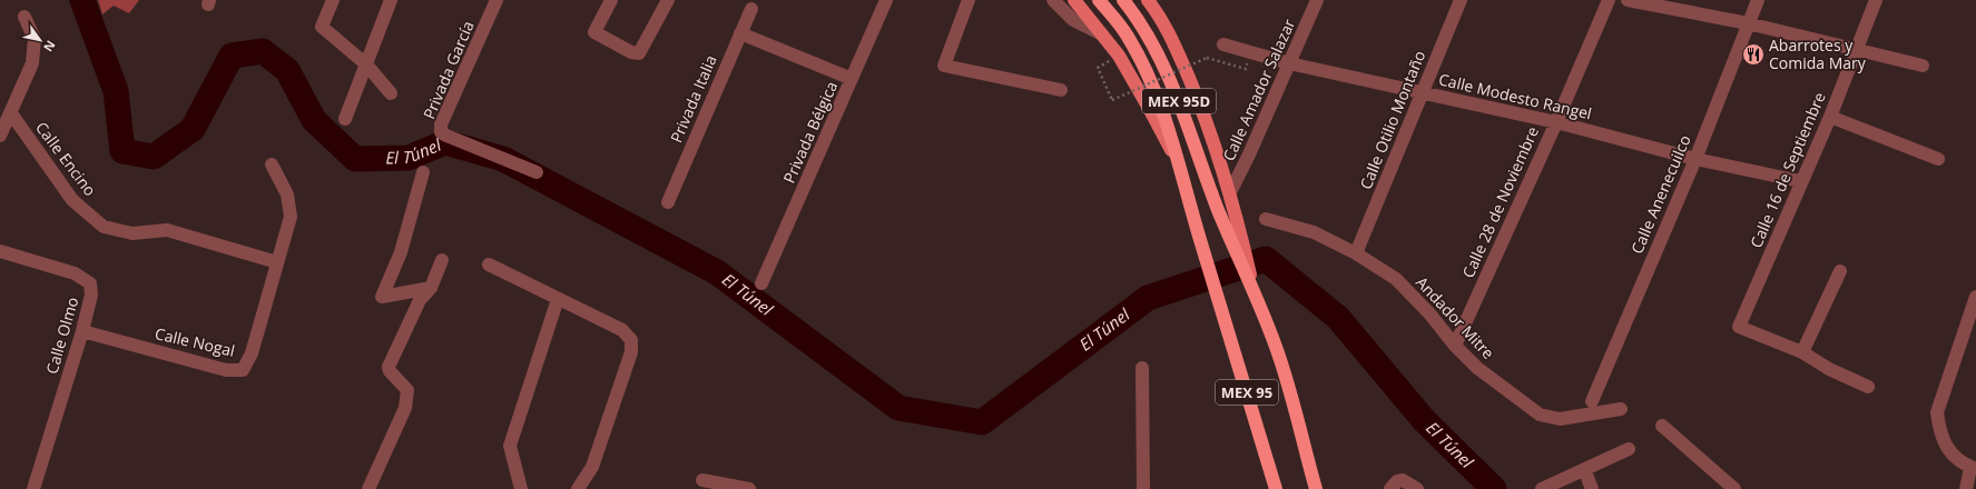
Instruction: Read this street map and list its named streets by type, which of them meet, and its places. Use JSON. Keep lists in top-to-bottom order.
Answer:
{
  "streets": {
    "highway": ["MEX 95D", "MEX 95"],
    "street": [
      "Privada García",
      "Calle Amador Salazar",
      "Calle Modesto Rangel",
      "Privada Italia",
      "Calle Otilio Montaño",
      "Privada Bélgica",
      "Calle Encino",
      "Calle 16 de Septiembre",
      "Calle Anenecuilco",
      "Calle 28 de Noviembre",
      "Andador Mitre",
      "Calle Olmo",
      "Calle Nogal"
    ]
  },
  "crossings": [
    ["Calle Amador Salazar", "Calle Modesto Rangel"],
    ["Calle Amador Salazar", "MEX 95"],
    ["Calle Modesto Rangel", "Calle Otilio Montaño"],
    ["Calle Modesto Rangel", "Calle 16 de Septiembre"],
    ["Calle Modesto Rangel", "Calle Anenecuilco"],
    ["Calle Modesto Rangel", "Calle 28 de Noviembre"],
    ["Privada Italia", "Privada Bélgica"],
    ["MEX 95D", "MEX 95"],
    ["Calle Otilio Montaño", "Andador Mitre"],
    ["Calle Encino", "Calle Nogal"],
    ["Calle 28 de Noviembre", "Andador Mitre"],
    ["Calle Olmo", "Calle Nogal"]
  ],
  "water": ["El Túnel"],
  "places": {
    "restaurant": ["Abarrotes y Comida Mary"]
  },
  "north": "bottom right"
}
